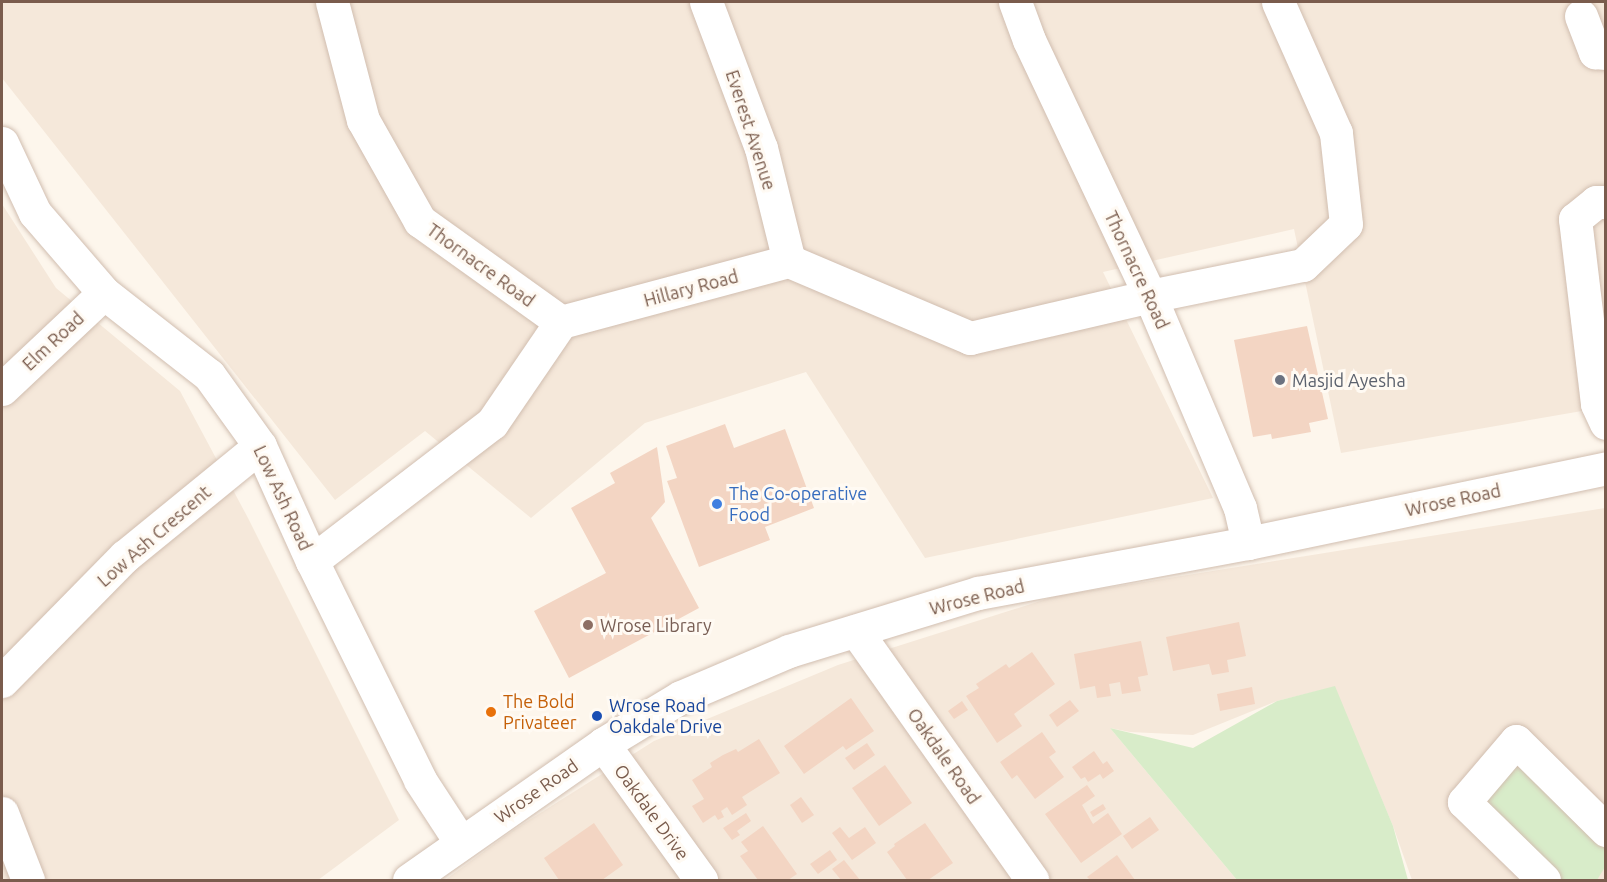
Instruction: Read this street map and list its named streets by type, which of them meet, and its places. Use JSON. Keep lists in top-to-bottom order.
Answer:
{
  "streets": {
    "street": [
      "Everest Avenue",
      "Thornacre Road",
      "Hillary Road",
      "Elm Road",
      "Low Ash Road",
      "Wrose Road",
      "Low Ash Crescent",
      "Oakdale Road",
      "Oakdale Drive"
    ]
  },
  "crossings": [
    ["Everest Avenue", "Hillary Road"],
    ["Thornacre Road", "Hillary Road"],
    ["Thornacre Road", "Wrose Road"],
    ["Elm Road", "Low Ash Road"],
    ["Low Ash Road", "Wrose Road"],
    ["Low Ash Road", "Low Ash Crescent"],
    ["Wrose Road", "Oakdale Road"],
    ["Wrose Road", "Oakdale Drive"]
  ],
  "places": [
    "Masjid Ayesha",
    "The Co-operative Food",
    "Wrose Library",
    "The Bold Privateer",
    "Wrose Road Oakdale Drive"
  ]
}
